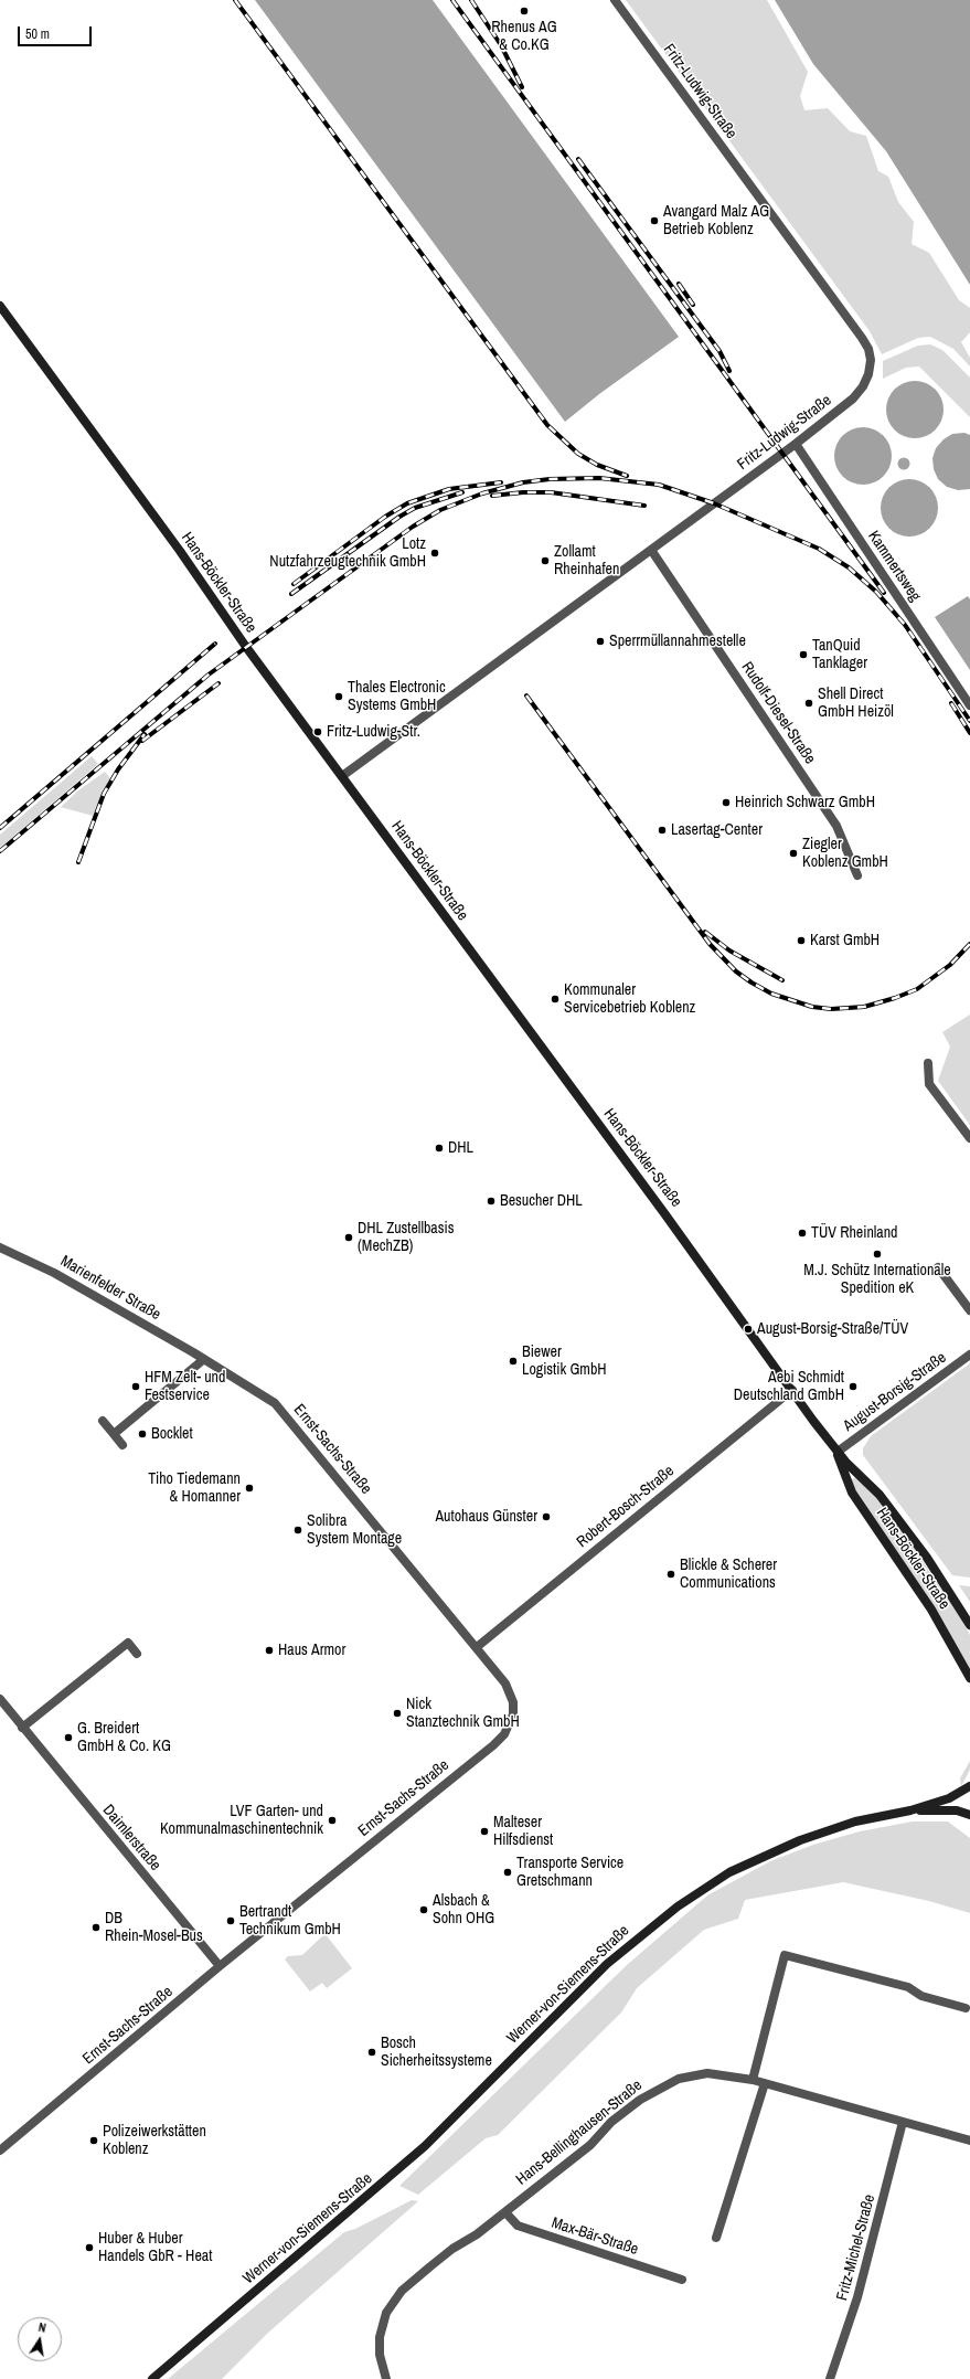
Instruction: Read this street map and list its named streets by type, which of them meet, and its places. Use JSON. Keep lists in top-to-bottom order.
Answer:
{
  "streets": {
    "main road": ["Hans-Böckler-Straße", "Werner-von-Siemens-Straße"],
    "street": [
      "Fritz-Ludwig-Straße",
      "Kammertsweg",
      "Rudolf-Diesel-Straße",
      "Marienfelder Straße",
      "August-Borsig-Straße",
      "Ernst-Sachs-Straße",
      "Robert-Bosch-Straße",
      "Daimlerstraße",
      "Hans-Bellinghausen-Straße",
      "Max-Bär-Straße",
      "Fritz-Michel-Straße"
    ]
  },
  "crossings": [
    ["Fritz-Ludwig-Straße", "Kammertsweg"],
    ["Fritz-Ludwig-Straße", "Hans-Böckler-Straße"],
    ["Fritz-Ludwig-Straße", "Rudolf-Diesel-Straße"],
    ["Hans-Böckler-Straße", "August-Borsig-Straße"],
    ["Hans-Böckler-Straße", "Robert-Bosch-Straße"],
    ["Marienfelder Straße", "Ernst-Sachs-Straße"],
    ["Ernst-Sachs-Straße", "Robert-Bosch-Straße"],
    ["Ernst-Sachs-Straße", "Daimlerstraße"],
    ["Hans-Bellinghausen-Straße", "Max-Bär-Straße"],
    ["Hans-Bellinghausen-Straße", "Fritz-Michel-Straße"]
  ],
  "places": [
    "Rhenus AG & Co.KG",
    "Avangard Malz AG Betrieb Koblenz",
    "Lotz Nutzfahrzeugtechnik GmbH",
    "Zollamt Rheinhafen",
    "Sperrmüllannahmestelle",
    "TanQuid Tanklager",
    "Thales Electronic Systems GmbH",
    "Shell Direct GmbH Heizöl",
    "Fritz-Ludwig-Str.",
    "Heinrich Schwarz GmbH",
    "Lasertag-Center",
    "Ziegler Koblenz GmbH",
    "Karst GmbH",
    "Kommunaler Servicebetrieb Koblenz",
    "DHL",
    "Besucher DHL",
    "TÜV Rheinland",
    "DHL Zustellbasis (MechZB)",
    "M.J. Schütz Internationale Spedition eK",
    "August-Borsig-Straße/TÜV",
    "Biewer Logistik GmbH",
    "HFM Zelt- und Festservice",
    "Aebi Schmidt Deutschland GmbH",
    "Bocklet",
    "Tiho Tiedemann & Homanner",
    "Autohaus Günster",
    "Solibra System Montage",
    "Blickle & Scherer Communications",
    "Haus Armor",
    "Nick Stanztechnik GmbH",
    "G. Breidert GmbH & Co. KG",
    "LVF Garten- und Kommunalmaschinentechnik",
    "Malteser Hilfsdienst",
    "Transporte Service Gretschmann",
    "Alsbach & Sohn OHG",
    "Bertrandt Technikum GmbH",
    "DB Rhein-Mosel-Bus",
    "Bosch Sicherheitssysteme",
    "Polizeiwerkstätten Koblenz",
    "Huber & Huber Handels GbR - Heat"
  ],
  "scale_bar": "50 m",
  "north": "top"
}
